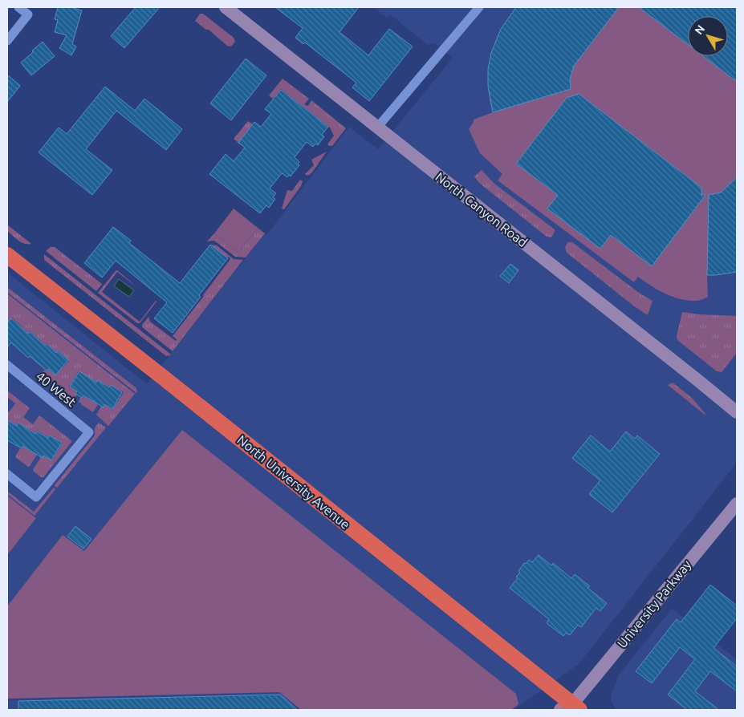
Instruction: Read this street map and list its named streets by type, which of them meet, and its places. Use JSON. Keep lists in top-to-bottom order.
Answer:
{
  "streets": {
    "highway": ["North University Avenue"],
    "main road": ["North Canyon Road", "University Parkway"],
    "street": ["40 West"]
  },
  "crossings": [
    ["North University Avenue", "University Parkway"]
  ],
  "north": "top left"
}
